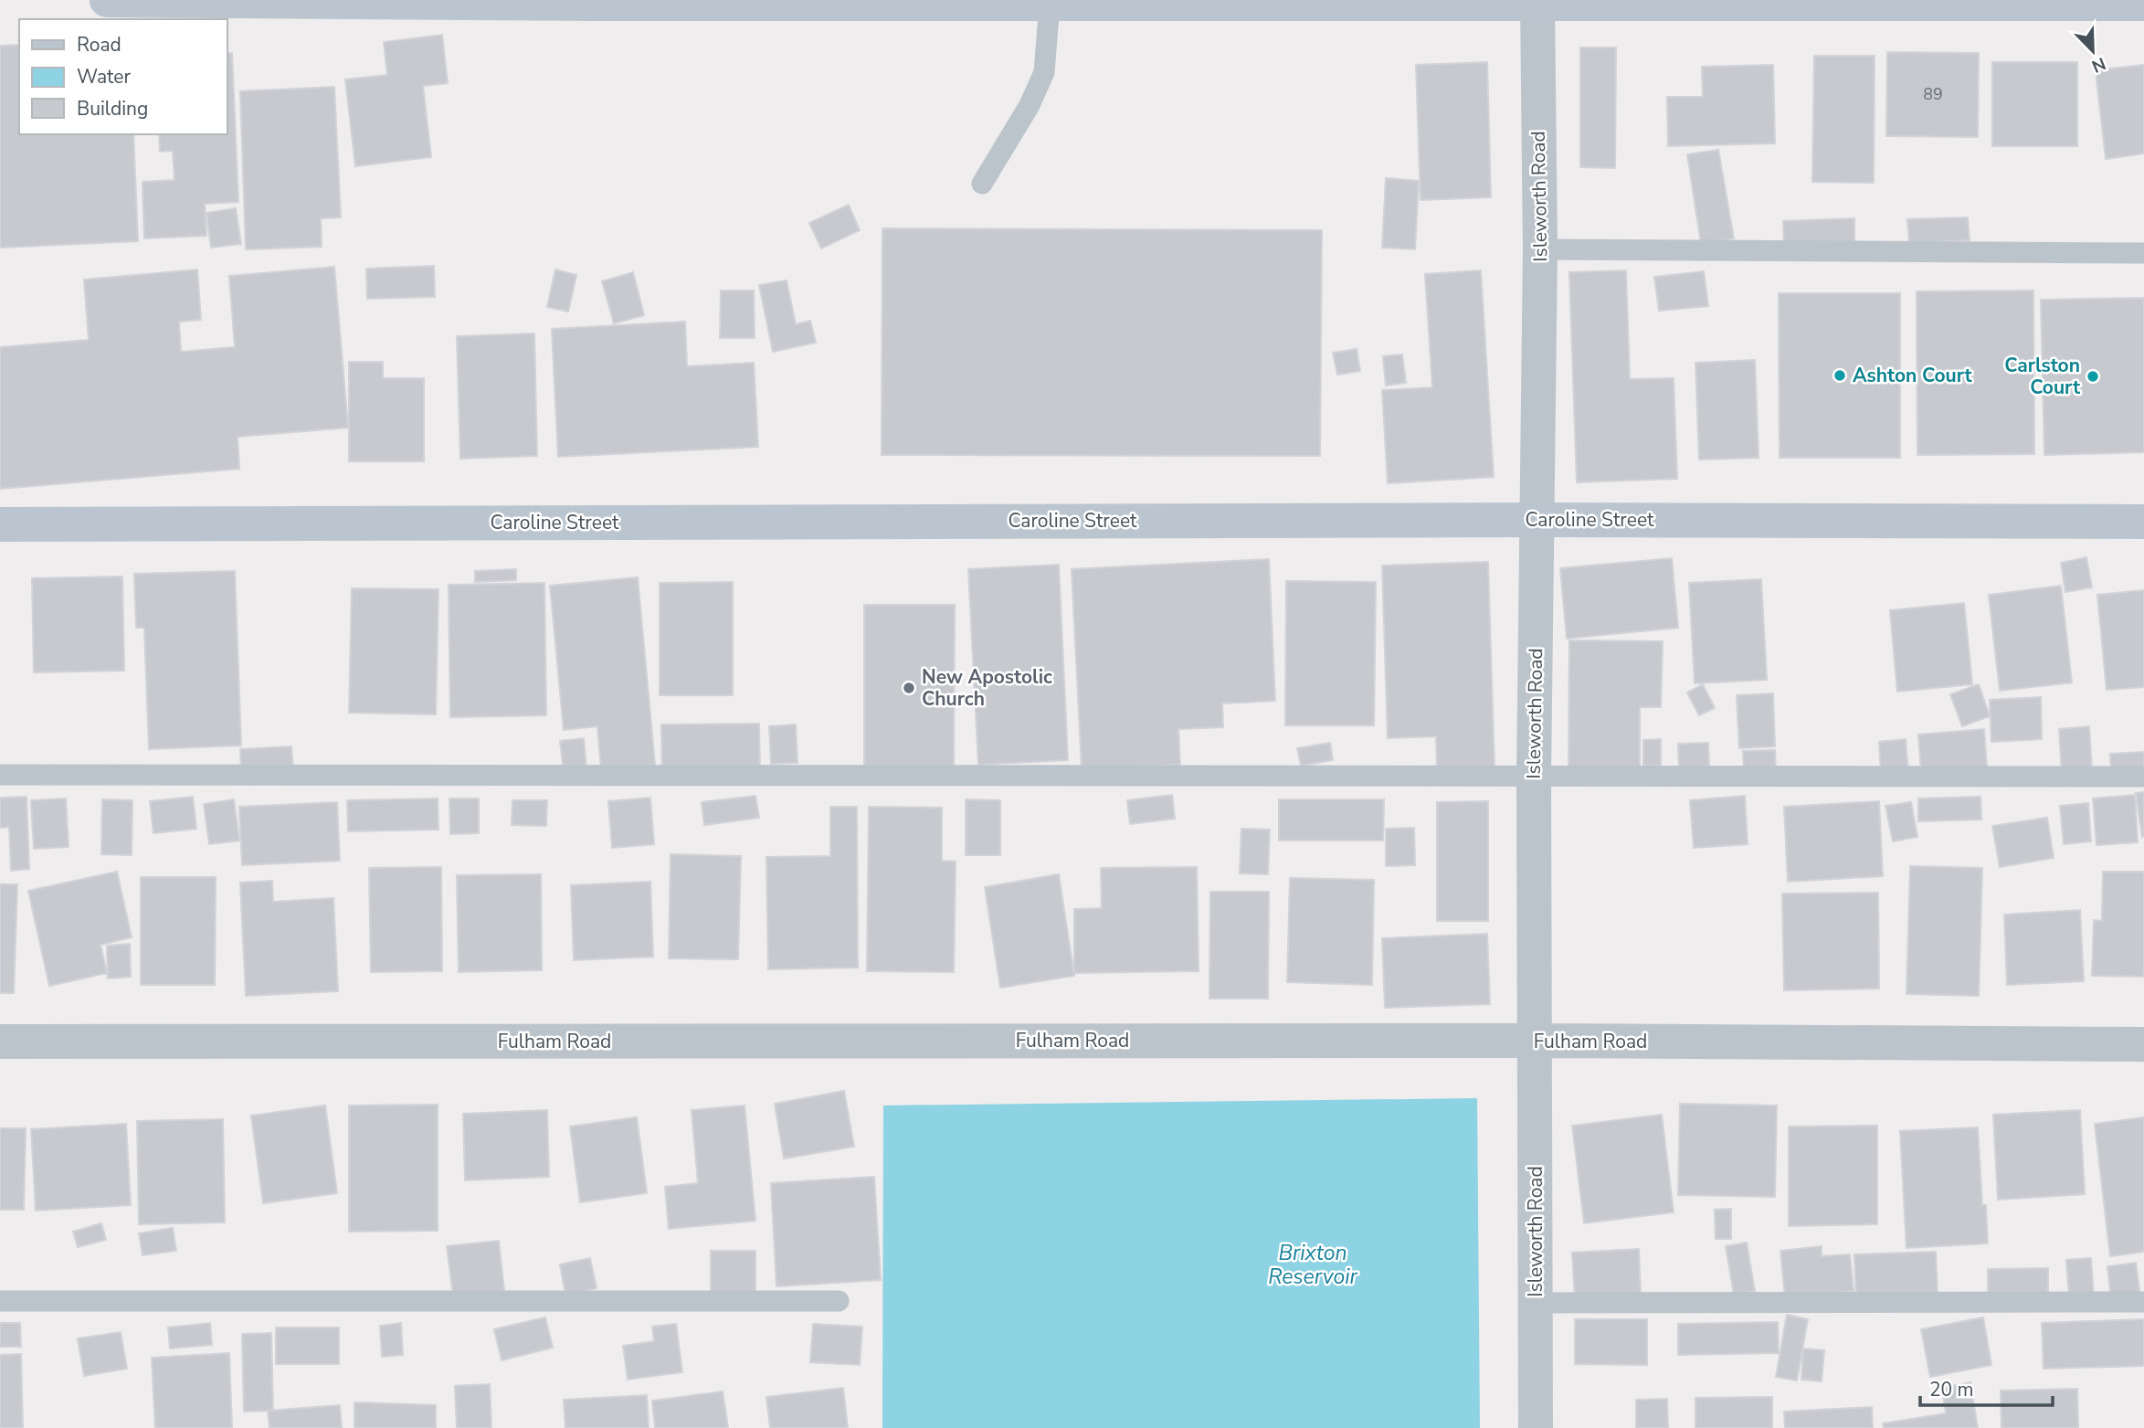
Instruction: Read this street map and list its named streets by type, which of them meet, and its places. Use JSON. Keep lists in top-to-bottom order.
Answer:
{
  "streets": {
    "street": ["Isleworth Road", "Caroline Street", "Fulham Road"]
  },
  "crossings": [
    ["Isleworth Road", "Caroline Street"],
    ["Isleworth Road", "Fulham Road"]
  ],
  "water": ["Brixton Reservoir"],
  "places": ["Ashton Court", "Carlston Court", "New Apostolic Church"],
  "house_numbers": ["89"],
  "legend": ["Road", "Water", "Building"],
  "scale_bar": "20 m",
  "north": "bottom right"
}
